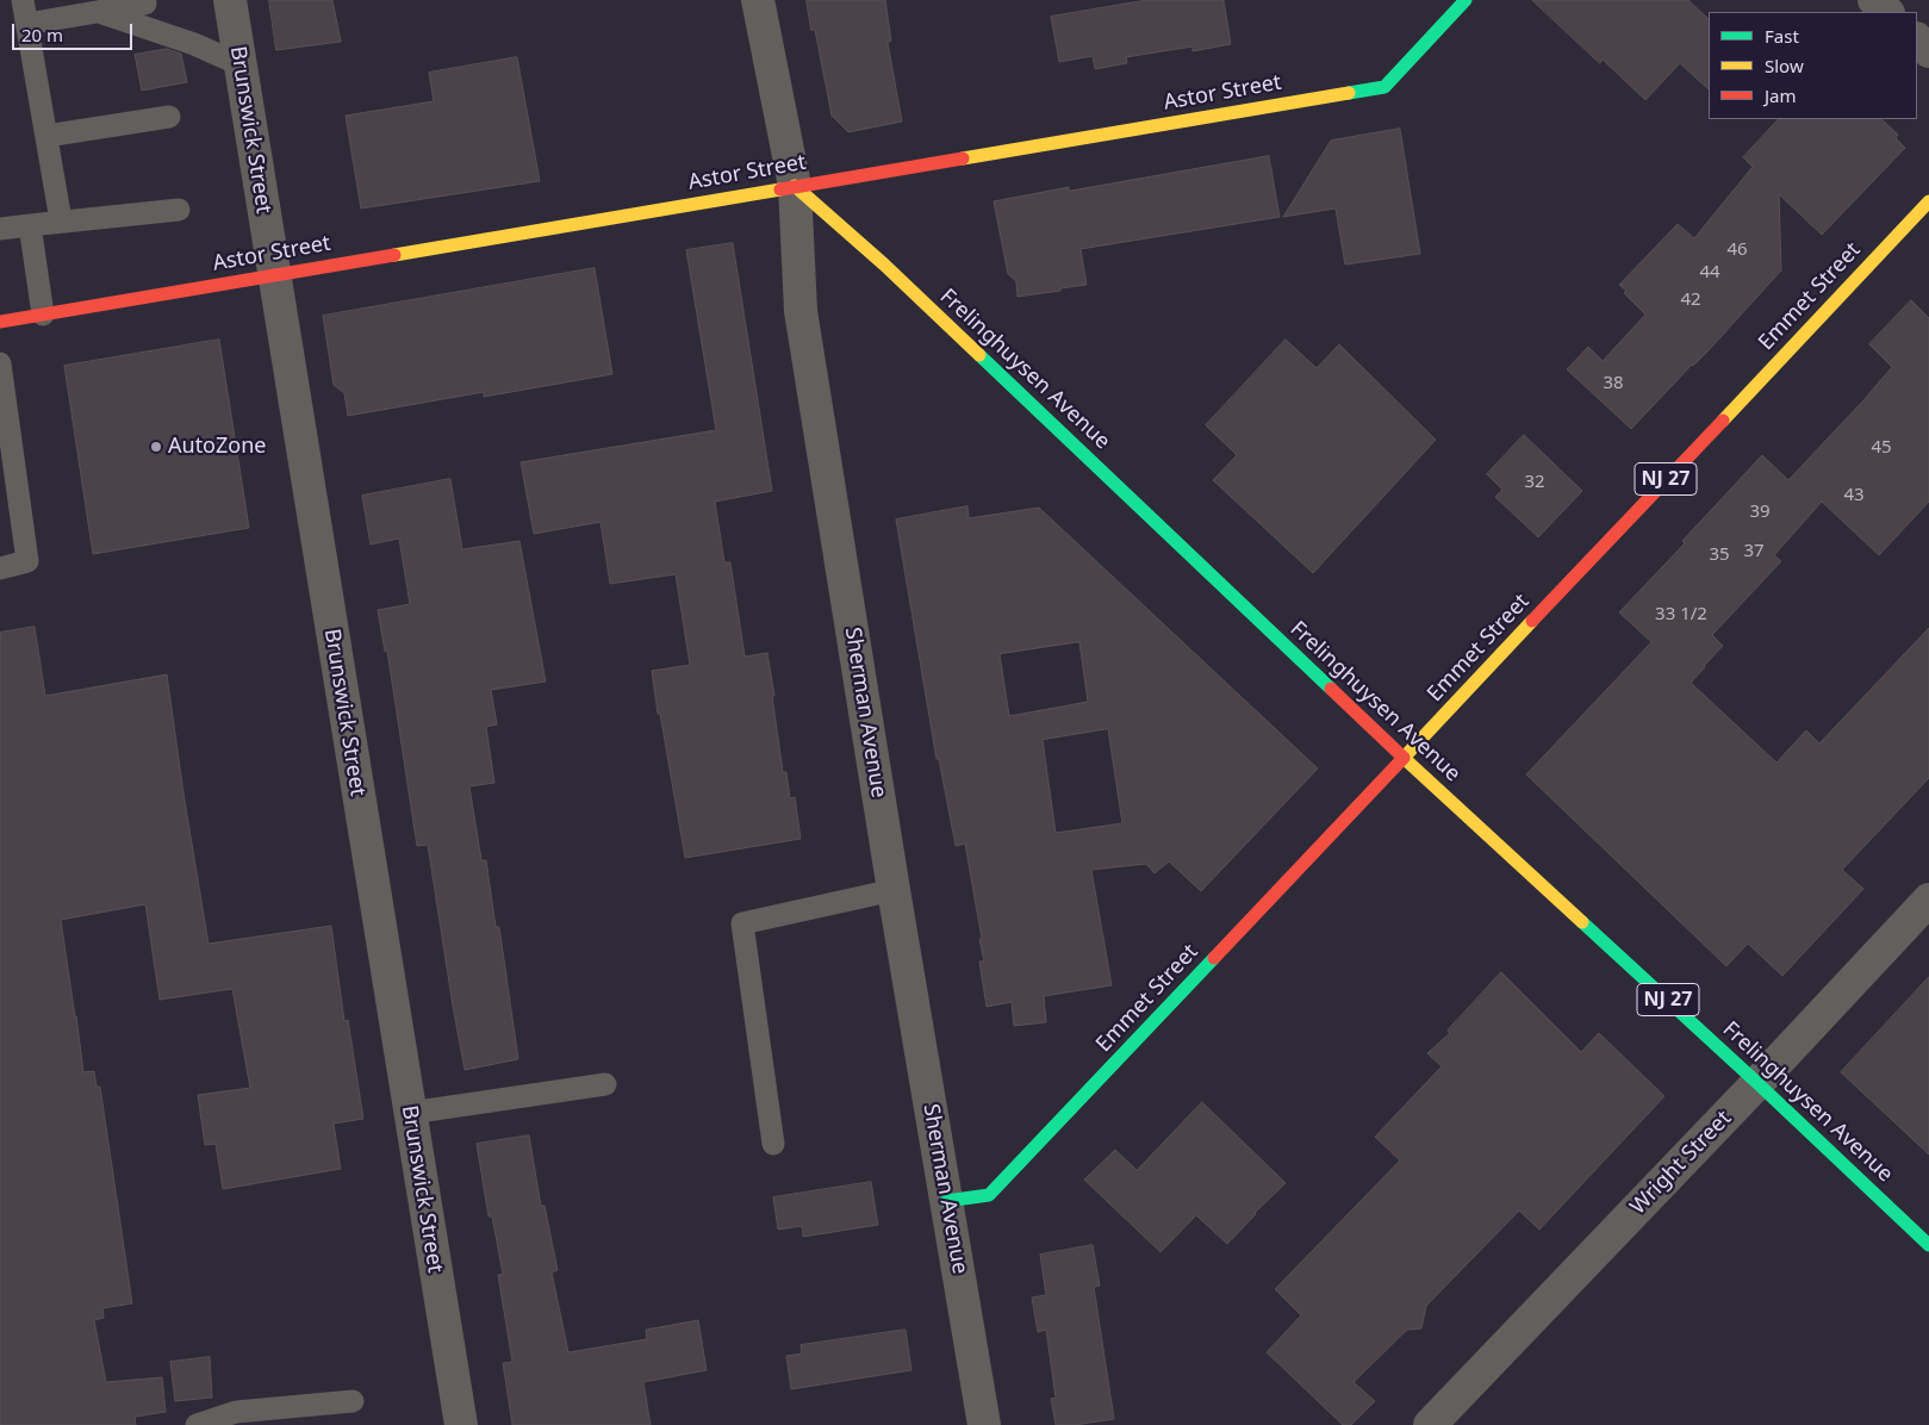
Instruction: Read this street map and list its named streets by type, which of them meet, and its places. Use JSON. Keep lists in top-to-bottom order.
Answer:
{
  "streets": {
    "street": [
      "Astor Street",
      "Brunswick Street",
      "Emmet Street",
      "Frelinghuysen Avenue",
      "NJ 27",
      "Sherman Avenue",
      "Wright Street"
    ]
  },
  "crossings": [
    ["Astor Street", "Brunswick Street"],
    ["Astor Street", "Frelinghuysen Avenue"],
    ["Astor Street", "Sherman Avenue"],
    ["Emmet Street", "Frelinghuysen Avenue"],
    ["Emmet Street", "Sherman Avenue"],
    ["Frelinghuysen Avenue", "Sherman Avenue"],
    ["Frelinghuysen Avenue", "Wright Street"]
  ],
  "places": ["AutoZone"],
  "house_numbers": [
    "46",
    "44",
    "42",
    "38",
    "45",
    "32",
    "43",
    "39",
    "37",
    "35",
    "33 1/2"
  ],
  "legend": ["Fast", "Slow", "Jam"],
  "scale_bar": "20 m"
}
